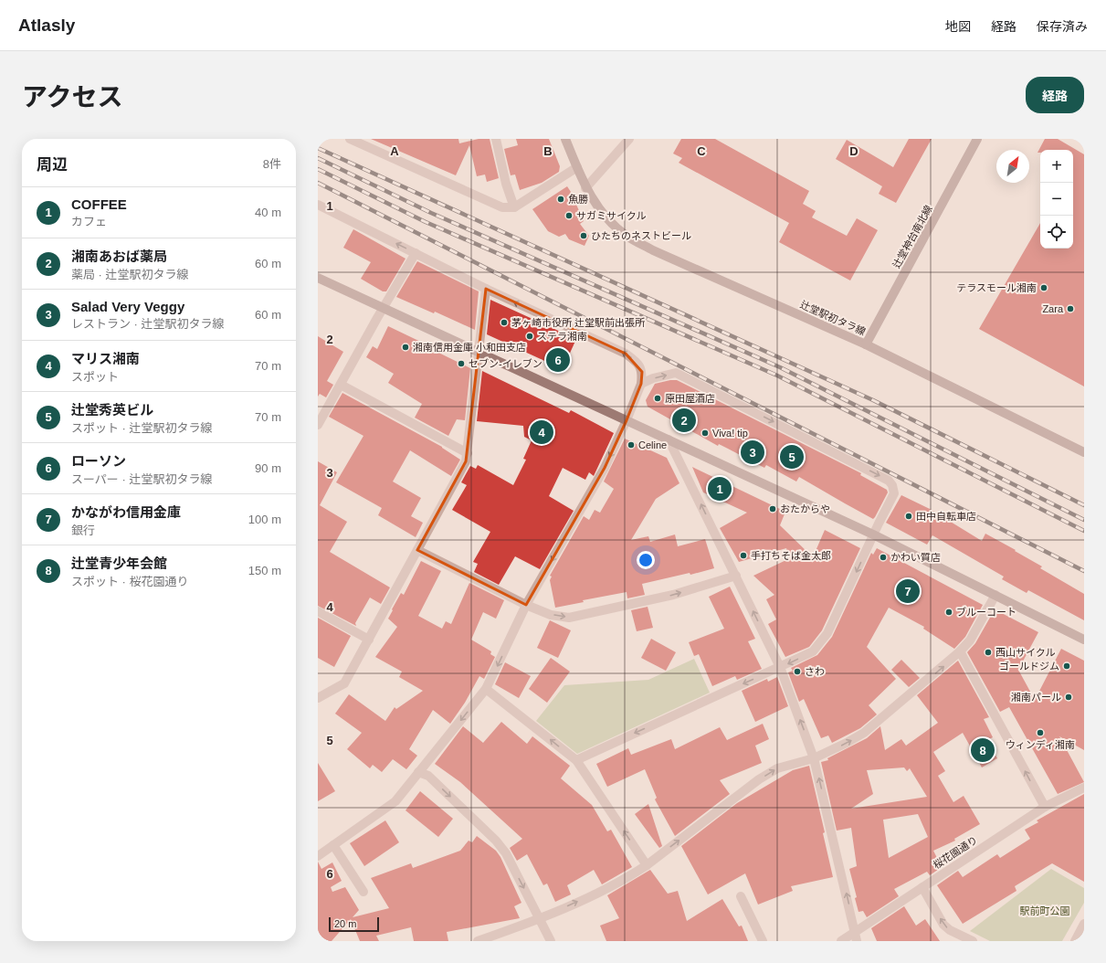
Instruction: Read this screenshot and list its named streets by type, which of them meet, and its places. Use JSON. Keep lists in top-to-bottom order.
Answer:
{
  "streets": {
    "street": ["辻堂神台南北線", "辻堂駅初タラ線", "桜花園通り"]
  },
  "crossings": [
    ["辻堂神台南北線", "辻堂駅初タラ線"]
  ],
  "parks": ["駅前町公園"],
  "places": [
    "魚勝",
    "サガミサイクル",
    "ひたちのネストビール",
    "テラスモール湘南",
    "Zara",
    "茅ヶ崎市役所 辻堂駅前出張所",
    "ステラ湘南",
    "湘南信用金庫 小和田支店",
    "セブン-イレブン",
    "原田屋酒店",
    "Viva! tip",
    "Celine",
    "おたからや",
    "田中自転車店",
    "手打ちそば金太郎",
    "かわい質店",
    "ブルーコート",
    "西山サイクル",
    "ゴールドジム",
    "さわ",
    "湘南パール",
    "ウィンディ湘南"
  ],
  "scale_bar": "20 m",
  "north": "top right",
  "page": {
    "header": "Atlasly",
    "nav": ["地図", "経路", "保存済み"],
    "title": "アクセス",
    "buttons": "経路",
    "heading": ["周辺", "8件"],
    "map_buttons": ["+", "−"],
    "list": [
      {
        "mark": "1",
        "name": "COFFEE",
        "note": "カフェ",
        "value": "40 m"
      },
      {
        "mark": "2",
        "name": "湘南あおば薬局",
        "note": "薬局 · 辻堂駅初タラ線",
        "value": "60 m"
      },
      {
        "mark": "3",
        "name": "Salad Very Veggy",
        "note": "レストラン · 辻堂駅初タラ線",
        "value": "60 m"
      },
      {
        "mark": "4",
        "name": "マリス湘南",
        "note": "スポット",
        "value": "70 m"
      },
      {
        "mark": "5",
        "name": "辻堂秀英ビル",
        "note": "スポット · 辻堂駅初タラ線",
        "value": "70 m"
      },
      {
        "mark": "6",
        "name": "ローソン",
        "note": "スーパー · 辻堂駅初タラ線",
        "value": "90 m"
      },
      {
        "mark": "7",
        "name": "かながわ信用金庫",
        "note": "銀行",
        "value": "100 m"
      },
      {
        "mark": "8",
        "name": "辻堂青少年会館",
        "note": "スポット · 桜花園通り",
        "value": "150 m"
      }
    ],
    "pins": [
      "6",
      "2",
      "4",
      "3",
      "5",
      "1",
      "7",
      "8"
    ],
    "scale": "20 m"
  },
  "grid": {
    "columns": [
      "A",
      "B",
      "C",
      "D"
    ],
    "rows": [
      "1",
      "2",
      "3",
      "4",
      "5",
      "6"
    ]
  }
}
